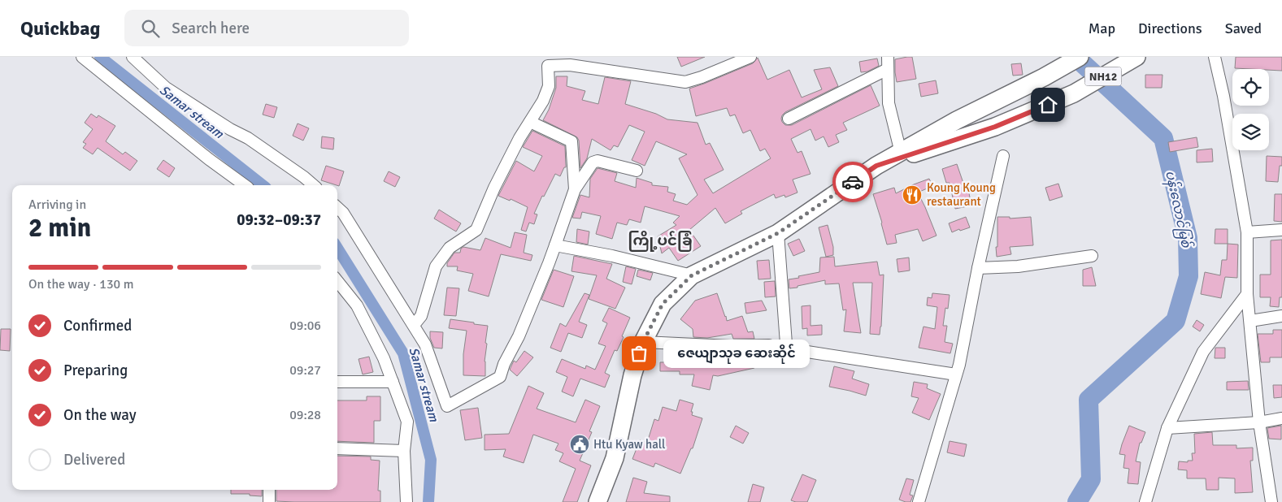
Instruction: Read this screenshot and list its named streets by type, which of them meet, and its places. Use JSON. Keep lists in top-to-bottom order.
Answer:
{
  "streets": {
    "highway": ["NH12"]
  },
  "districts": ["ကြို့ပင်ခြံ"],
  "water": ["Samar stream", "ပန်းလောင်မြစ်"],
  "places": {
    "restaurant": ["Koung Koung restaurant"],
    "other": ["ဇေယျာသုခ ဆေးဆိုင်"],
    "public building": ["Htu Kyaw hall"]
  },
  "page": {
    "header": "Quickbag",
    "search": "Search here",
    "nav": ["Map", "Directions", "Saved"],
    "heading": ["2 min", "Arriving in", "09:32–09:37"],
    "bar": "On the way · 130 m",
    "list": [
      ["Confirmed", "09:06"],
      ["Preparing", "09:27"],
      ["On the way", "09:28"],
      "Delivered"
    ],
    "bubble": "ဇေယျာသုခ ဆေးဆိုင်"
  }
}
